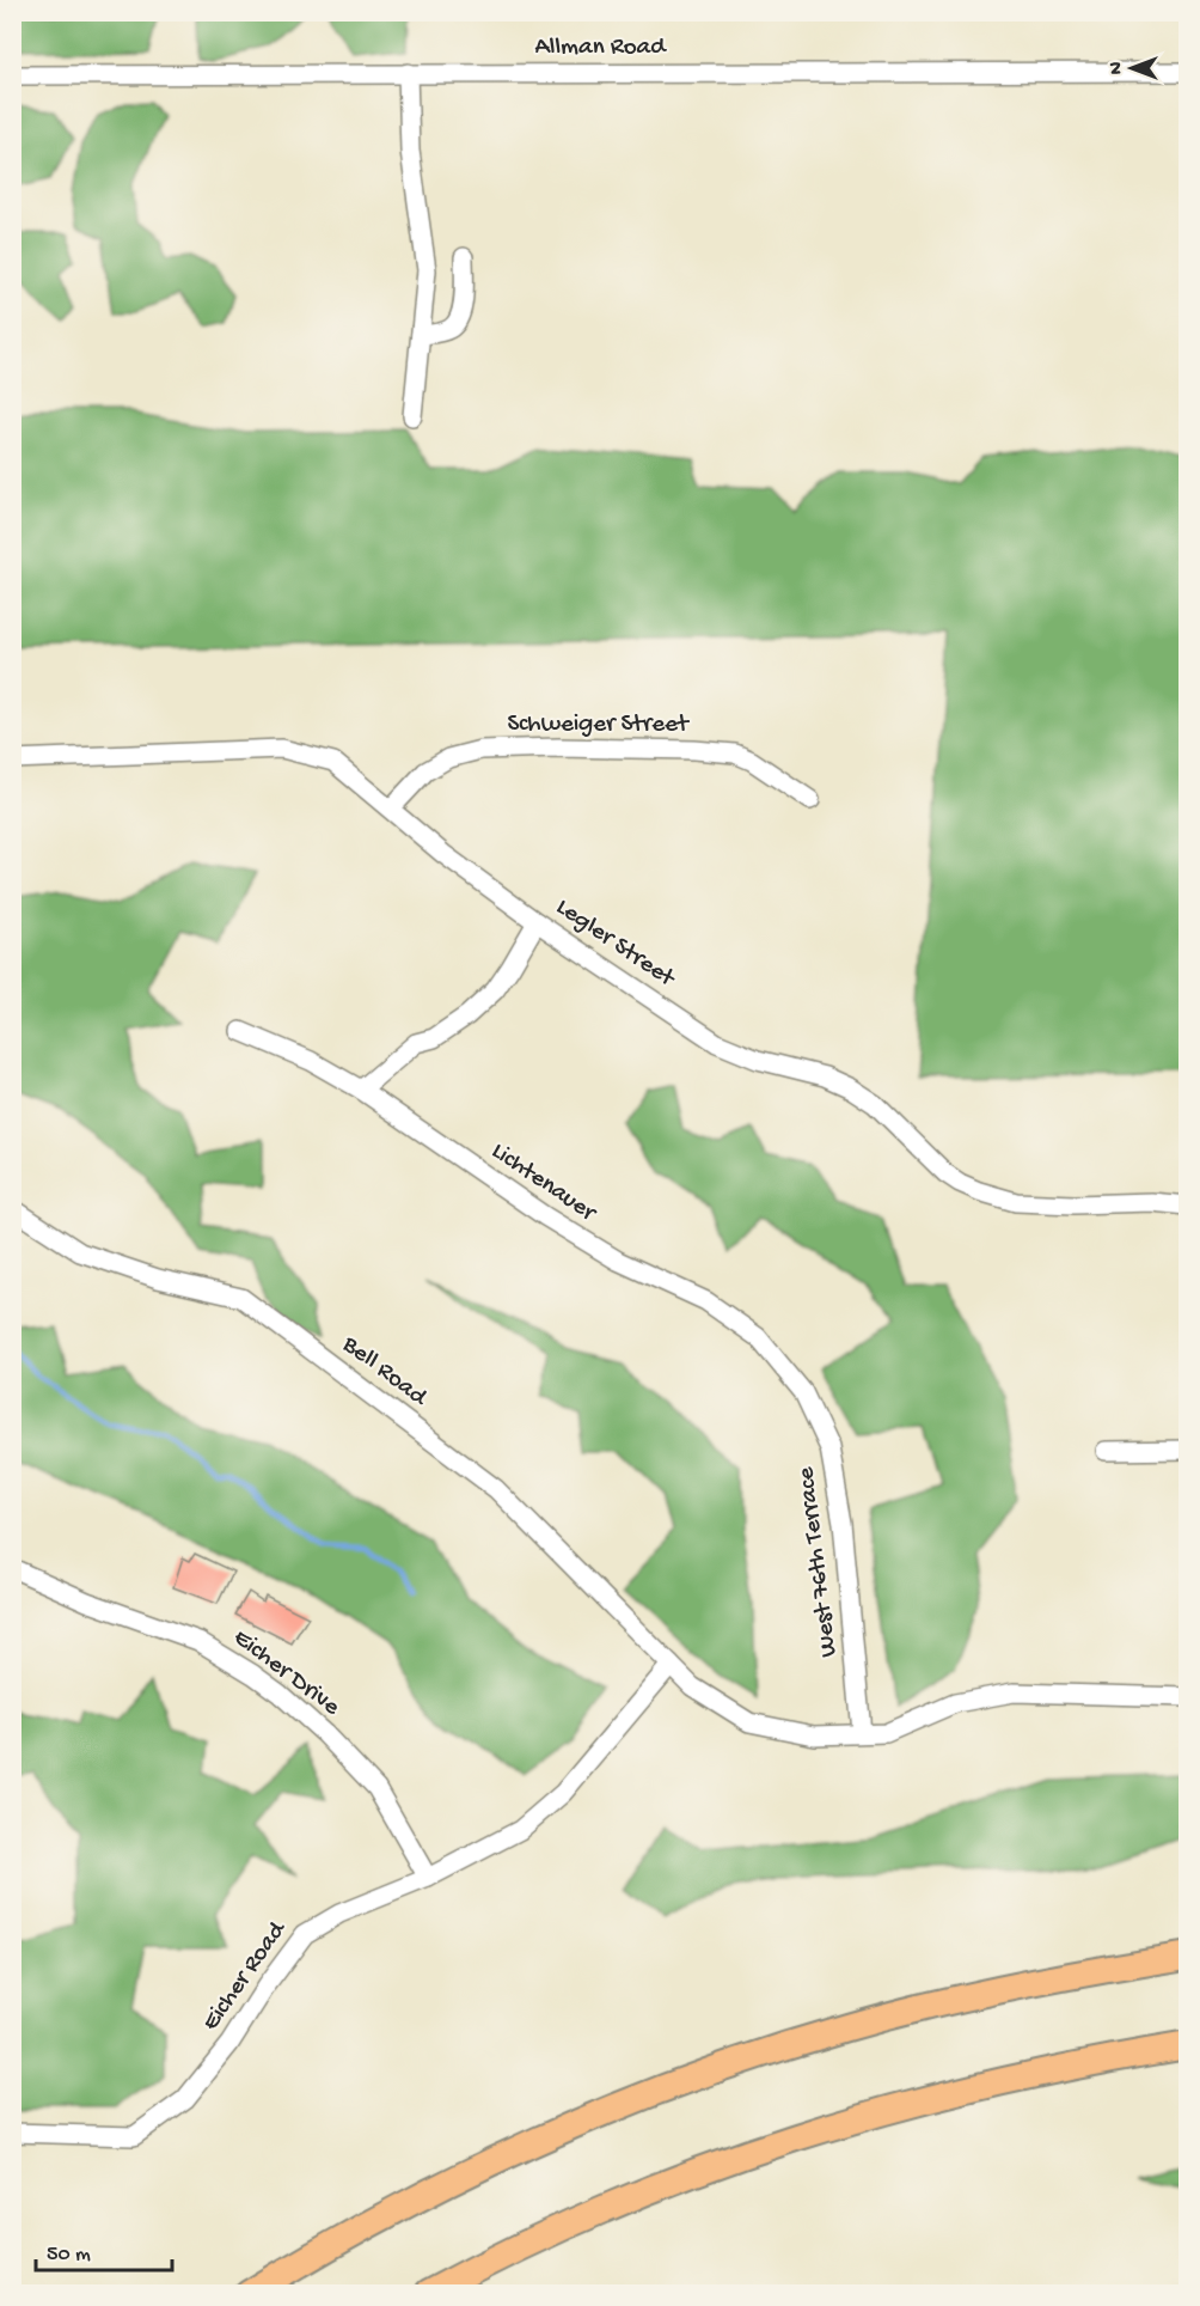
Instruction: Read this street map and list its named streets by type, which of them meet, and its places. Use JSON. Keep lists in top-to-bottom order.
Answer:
{
  "streets": {
    "street": [
      "Allman Road",
      "Schweiger Street",
      "Legler Street",
      "Lichtenauer",
      "Bell Road",
      "West 76th Terrace",
      "Eicher Drive",
      "Eicher Road"
    ]
  },
  "crossings": [
    ["Schweiger Street", "Legler Street"],
    ["Lichtenauer", "West 76th Terrace"],
    ["Bell Road", "West 76th Terrace"],
    ["Bell Road", "Eicher Road"],
    ["Eicher Drive", "Eicher Road"]
  ],
  "scale_bar": "50 m",
  "north": "left"
}
